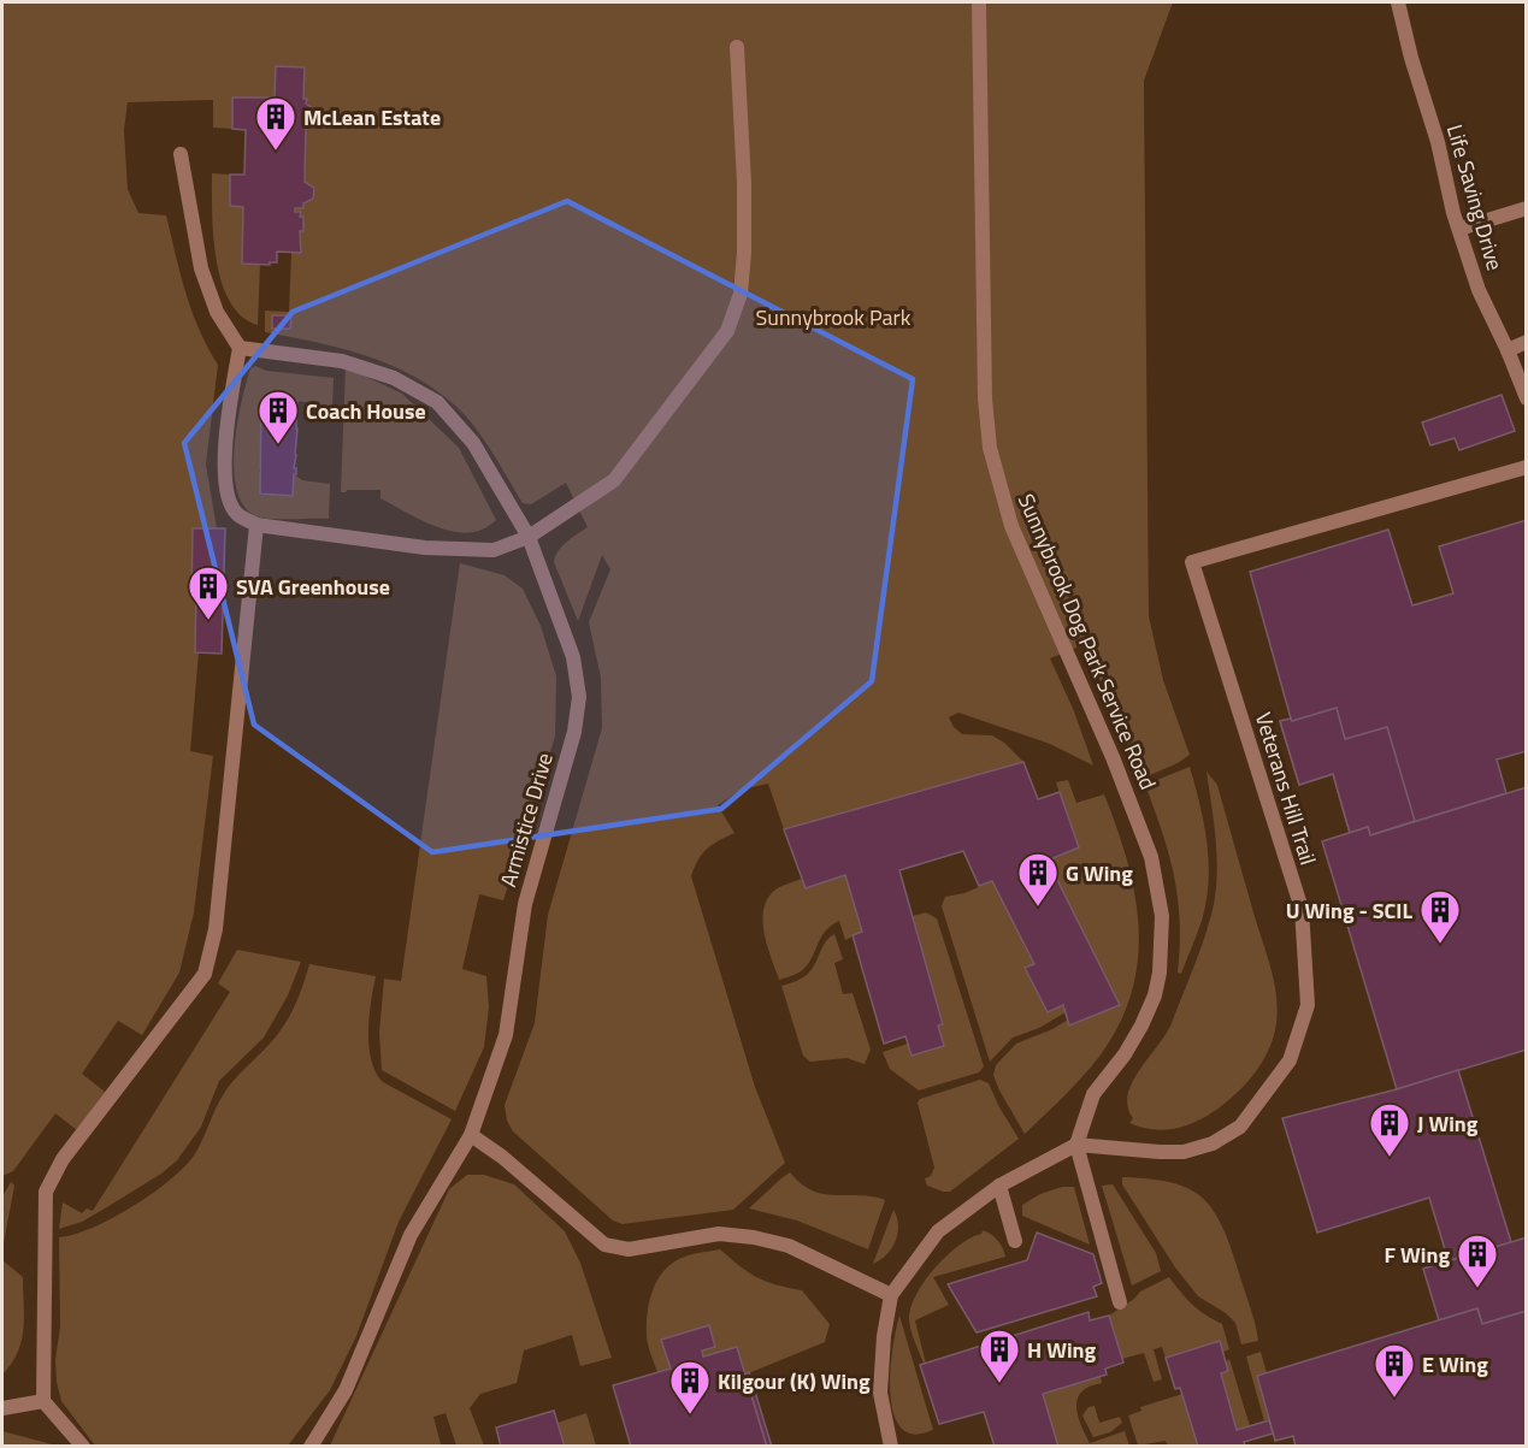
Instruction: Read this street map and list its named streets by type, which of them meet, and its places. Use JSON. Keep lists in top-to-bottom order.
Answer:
{
  "streets": {
    "lane": [
      "Life Saving Drive",
      "Sunnybrook Dog Park Service Road",
      "Veterans Hill Trail",
      "Armistice Drive"
    ]
  },
  "crossings": [
    ["Sunnybrook Dog Park Service Road", "Veterans Hill Trail"]
  ],
  "parks": ["Sunnybrook Park"],
  "places": {
    "building": [
      "McLean Estate",
      "Coach House",
      "SVA Greenhouse",
      "G Wing",
      "U Wing - SCIL",
      "J Wing",
      "F Wing",
      "H Wing",
      "E Wing",
      "Kilgour (K) Wing"
    ]
  }
}
